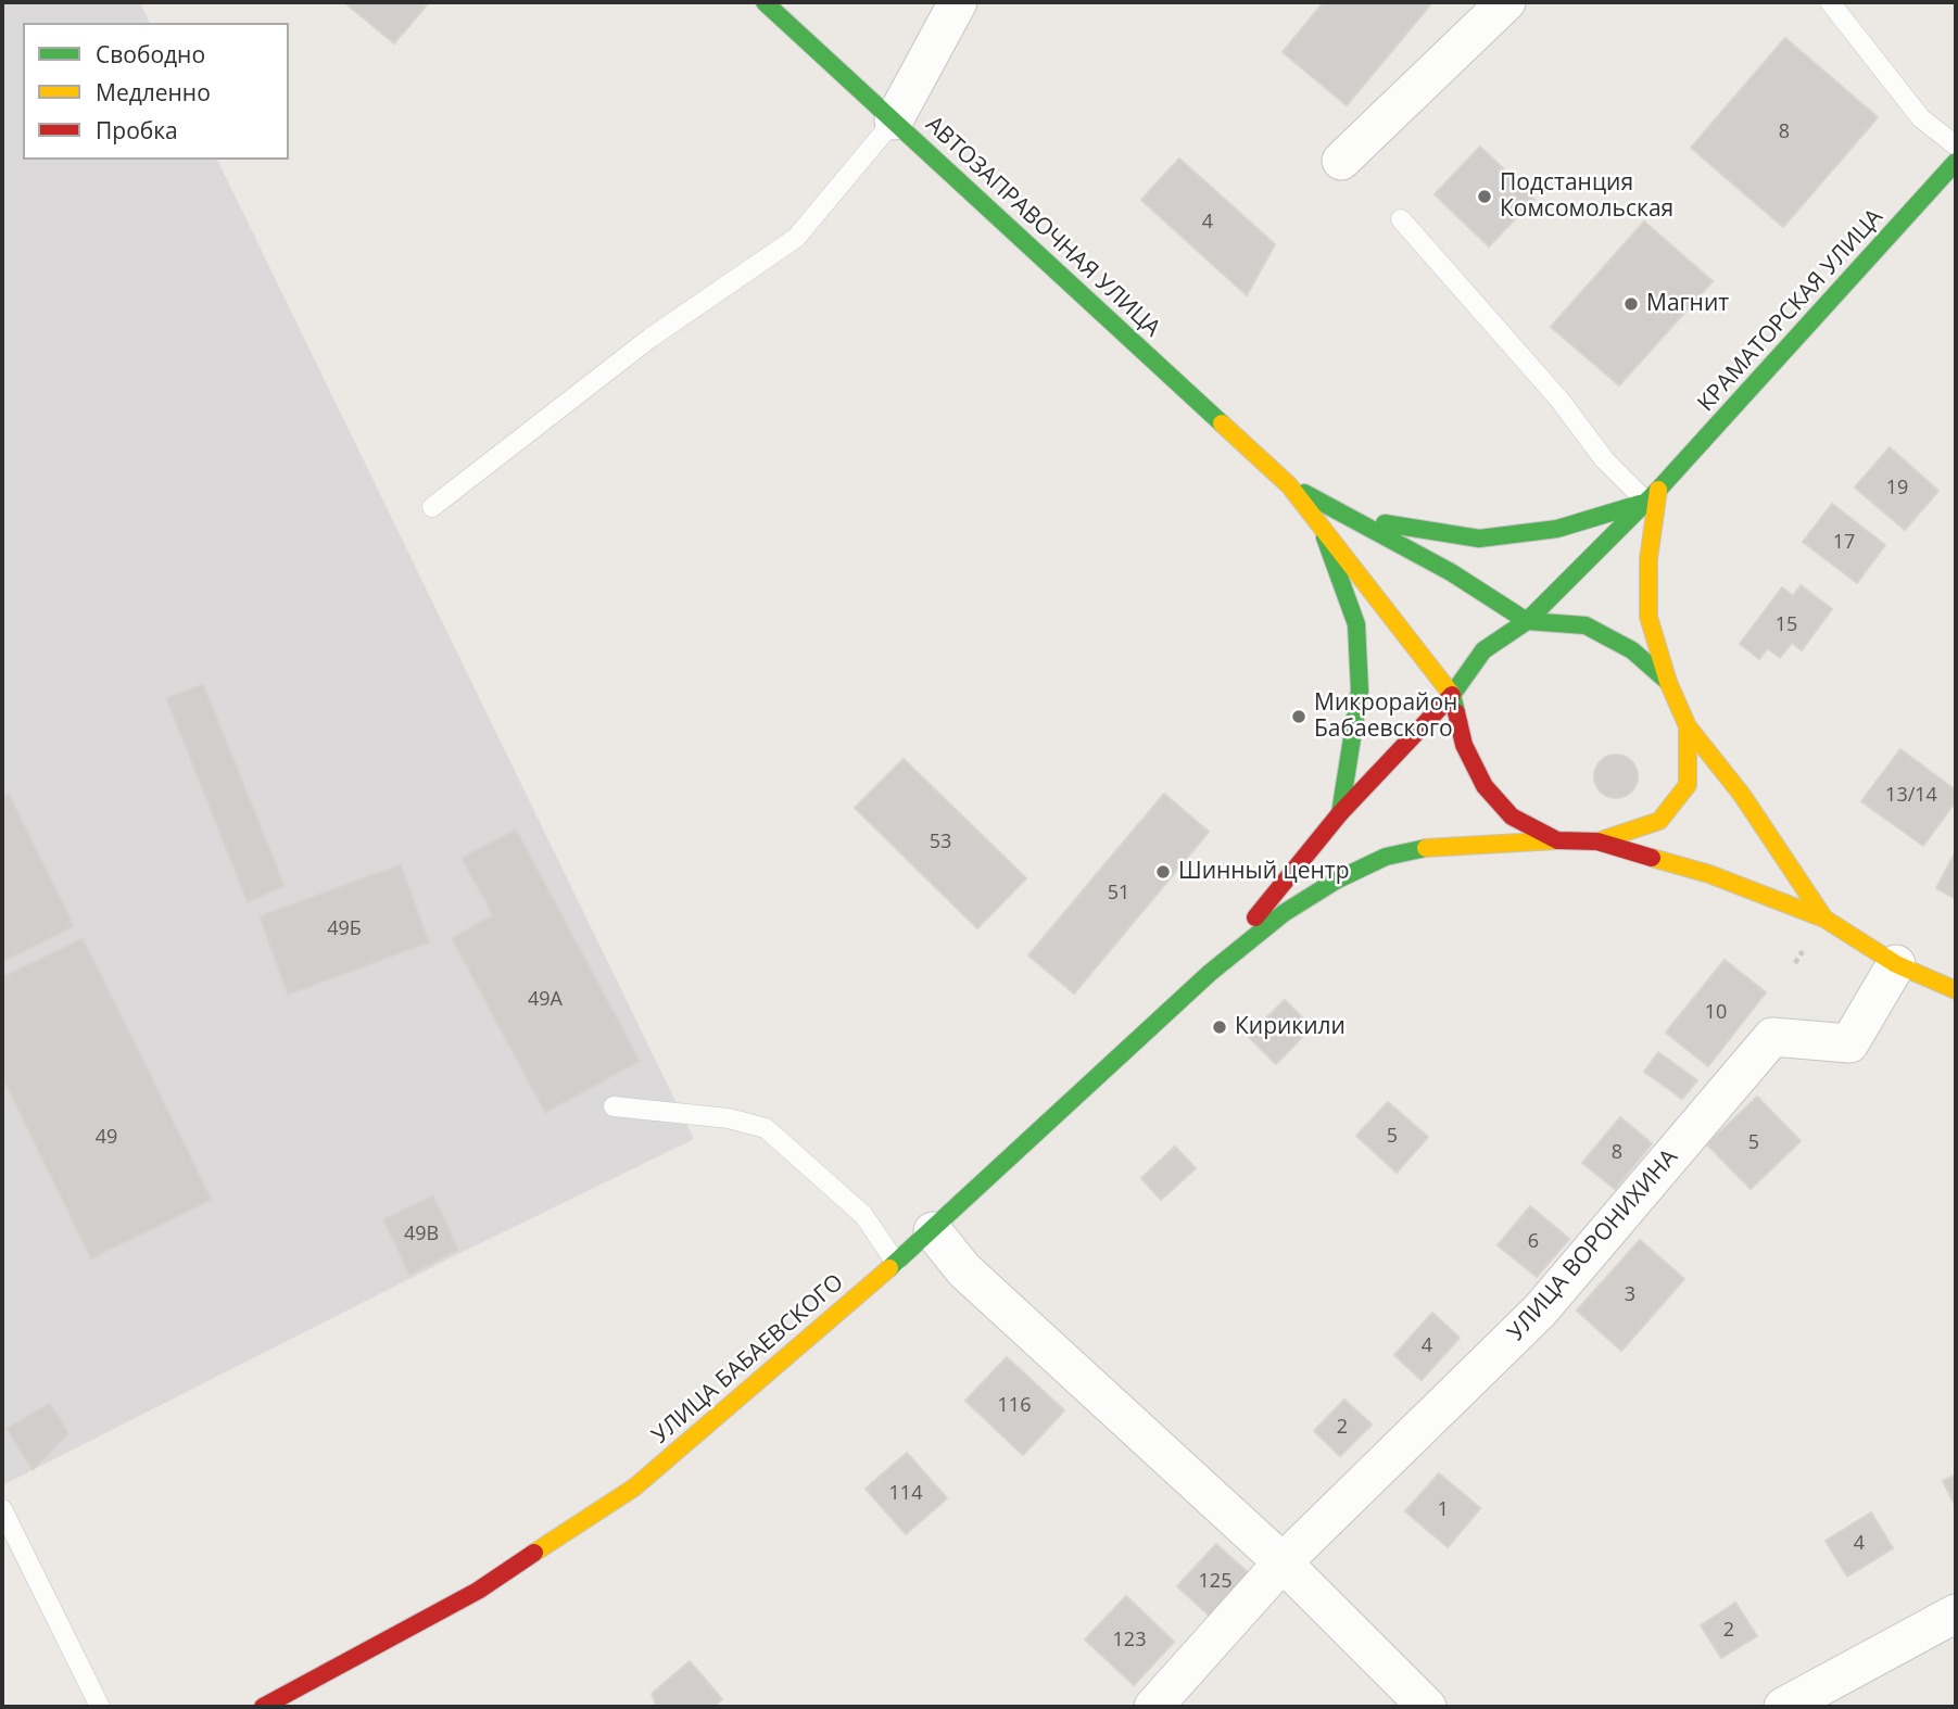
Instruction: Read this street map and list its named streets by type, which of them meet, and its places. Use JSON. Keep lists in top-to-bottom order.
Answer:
{
  "streets": {
    "main road": ["АВТОЗАПРАВОЧНАЯ УЛИЦА", "КРАМАТОРСКАЯ УЛИЦА", "УЛИЦА БАБАЕВСКОГО"],
    "street": ["УЛИЦА ВОРОНИХИНА"]
  },
  "places": [
    "Подстанция Комсомольская",
    "Магнит",
    "Микрорайон Бабаевского",
    "Шинный центр",
    "Кирикили"
  ],
  "house_numbers": [
    "8",
    "4",
    "19",
    "17",
    "15",
    "13/14",
    "53",
    "51",
    "49Б",
    "49А",
    "10",
    "5",
    "49",
    "5",
    "8",
    "49В",
    "6",
    "3",
    "4",
    "116",
    "2",
    "114",
    "1",
    "4",
    "125",
    "2",
    "123"
  ],
  "legend": ["Свободно", "Медленно", "Пробка"]
}
